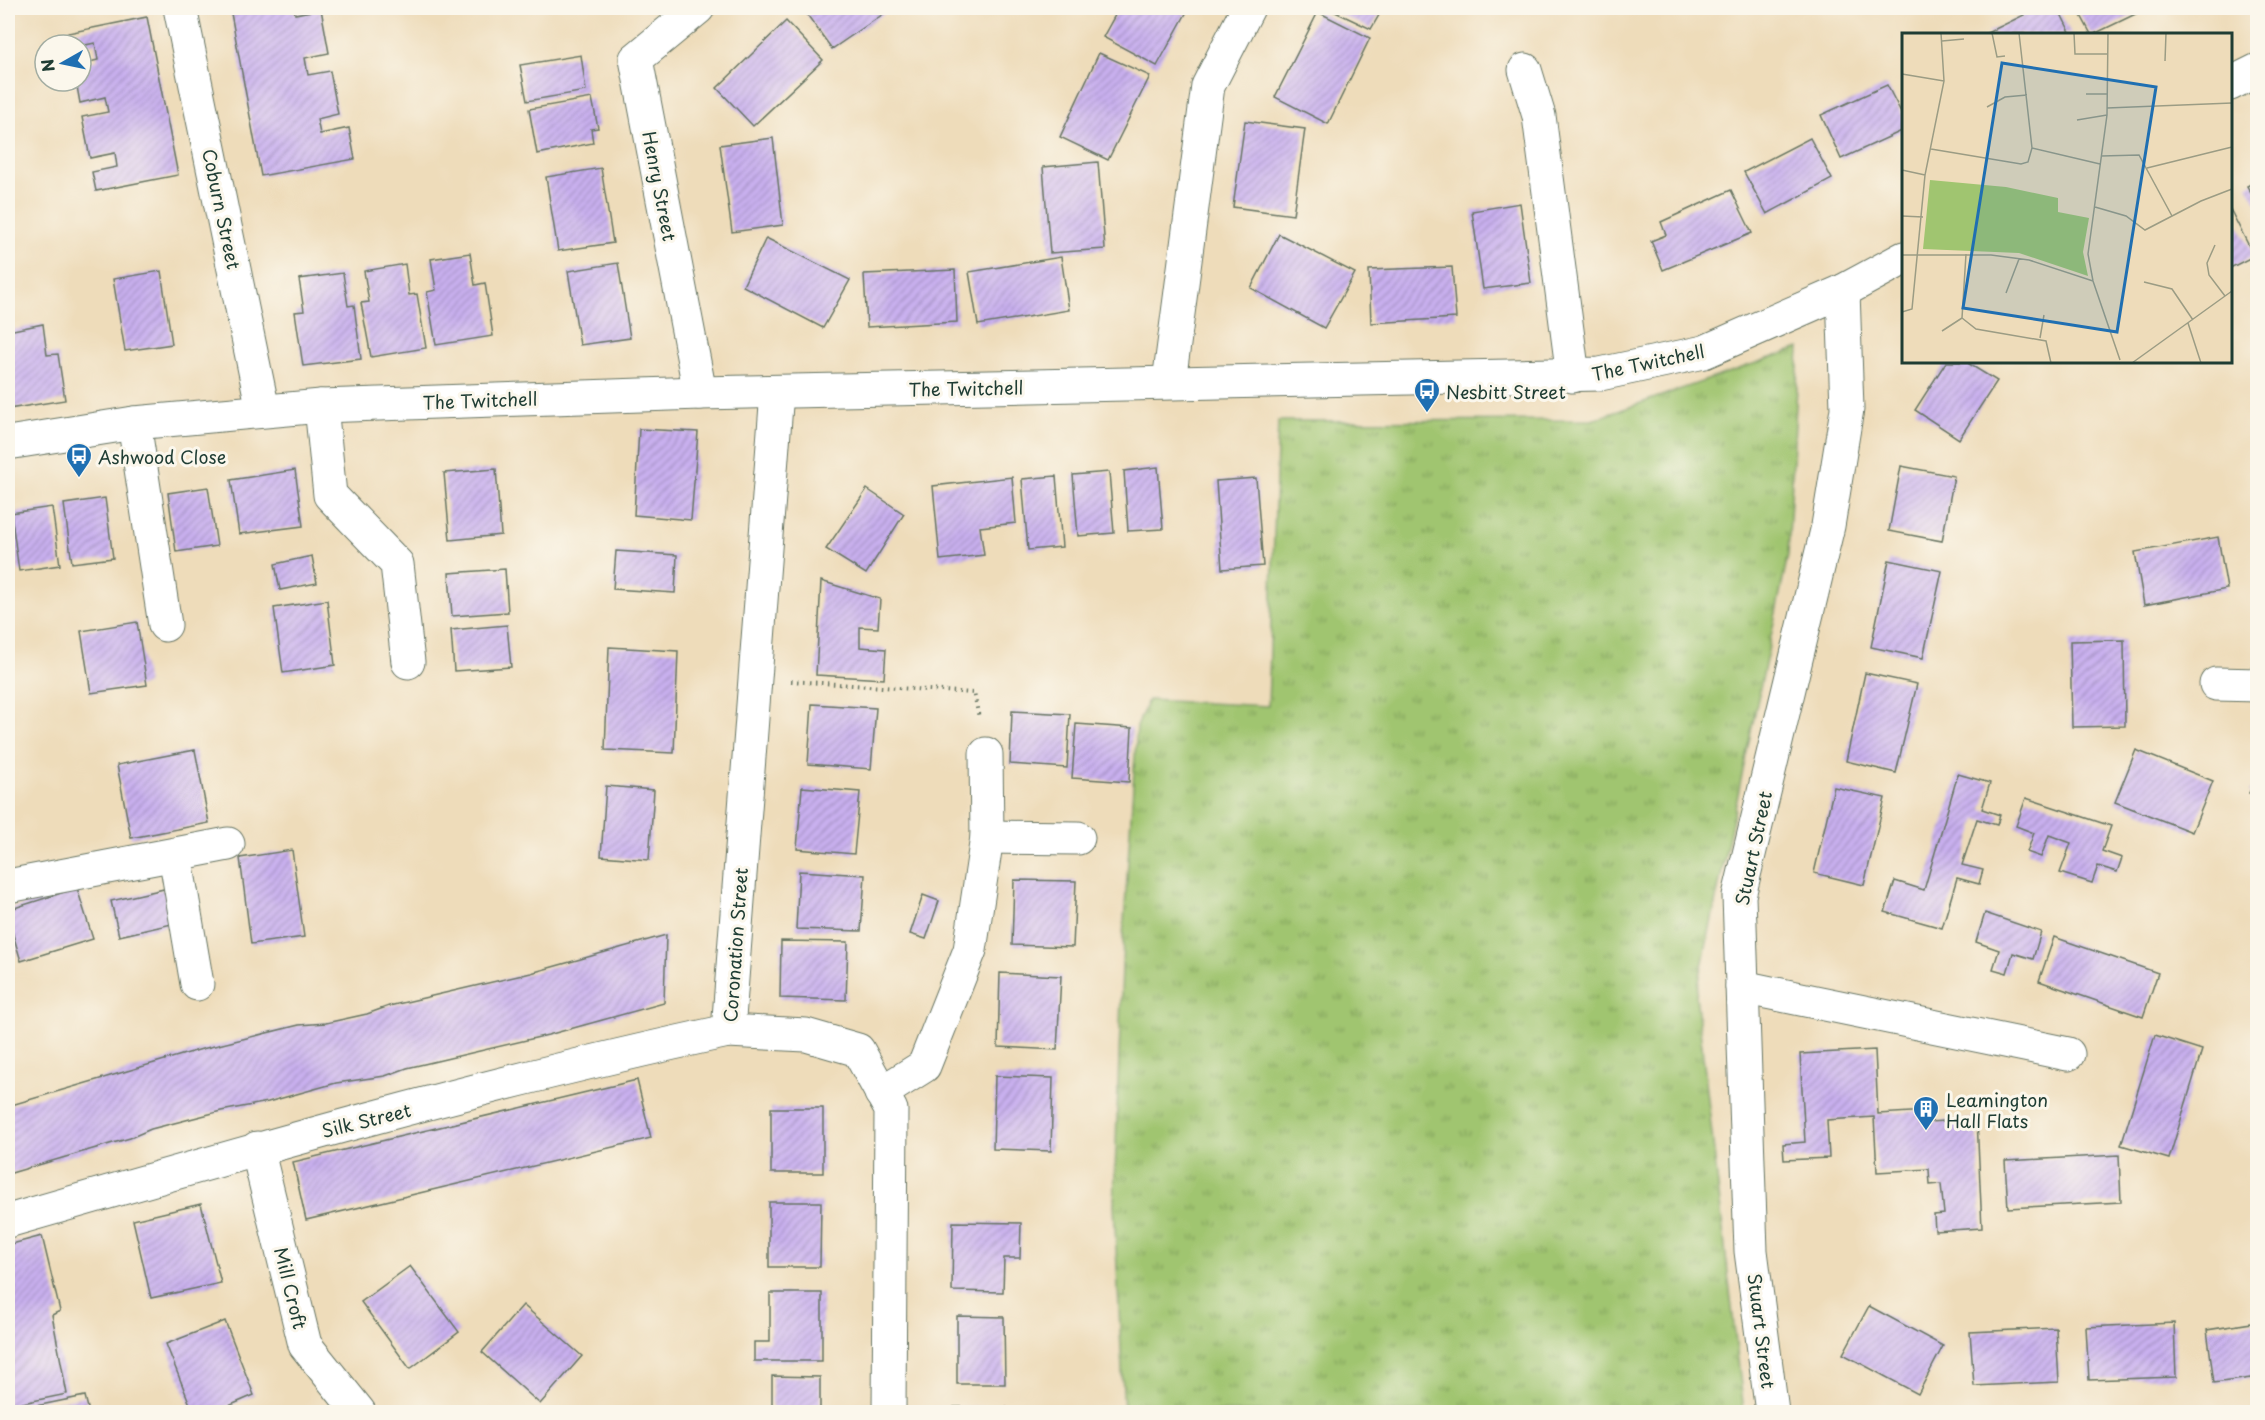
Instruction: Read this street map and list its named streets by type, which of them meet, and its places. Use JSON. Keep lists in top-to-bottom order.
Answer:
{
  "streets": {
    "street": [
      "Henry Street",
      "Coburn Street",
      "The Twitchell",
      "Stuart Street",
      "Coronation Street",
      "Silk Street",
      "Mill Croft"
    ]
  },
  "crossings": [
    ["Henry Street", "The Twitchell"],
    ["Coburn Street", "The Twitchell"],
    ["The Twitchell", "Stuart Street"],
    ["The Twitchell", "Coronation Street"],
    ["Coronation Street", "Silk Street"],
    ["Silk Street", "Mill Croft"]
  ],
  "places": {
    "bus stop": ["Nesbitt Street", "Ashwood Close"],
    "building": ["Leamington Hall Flats"]
  },
  "north": "left"
}
